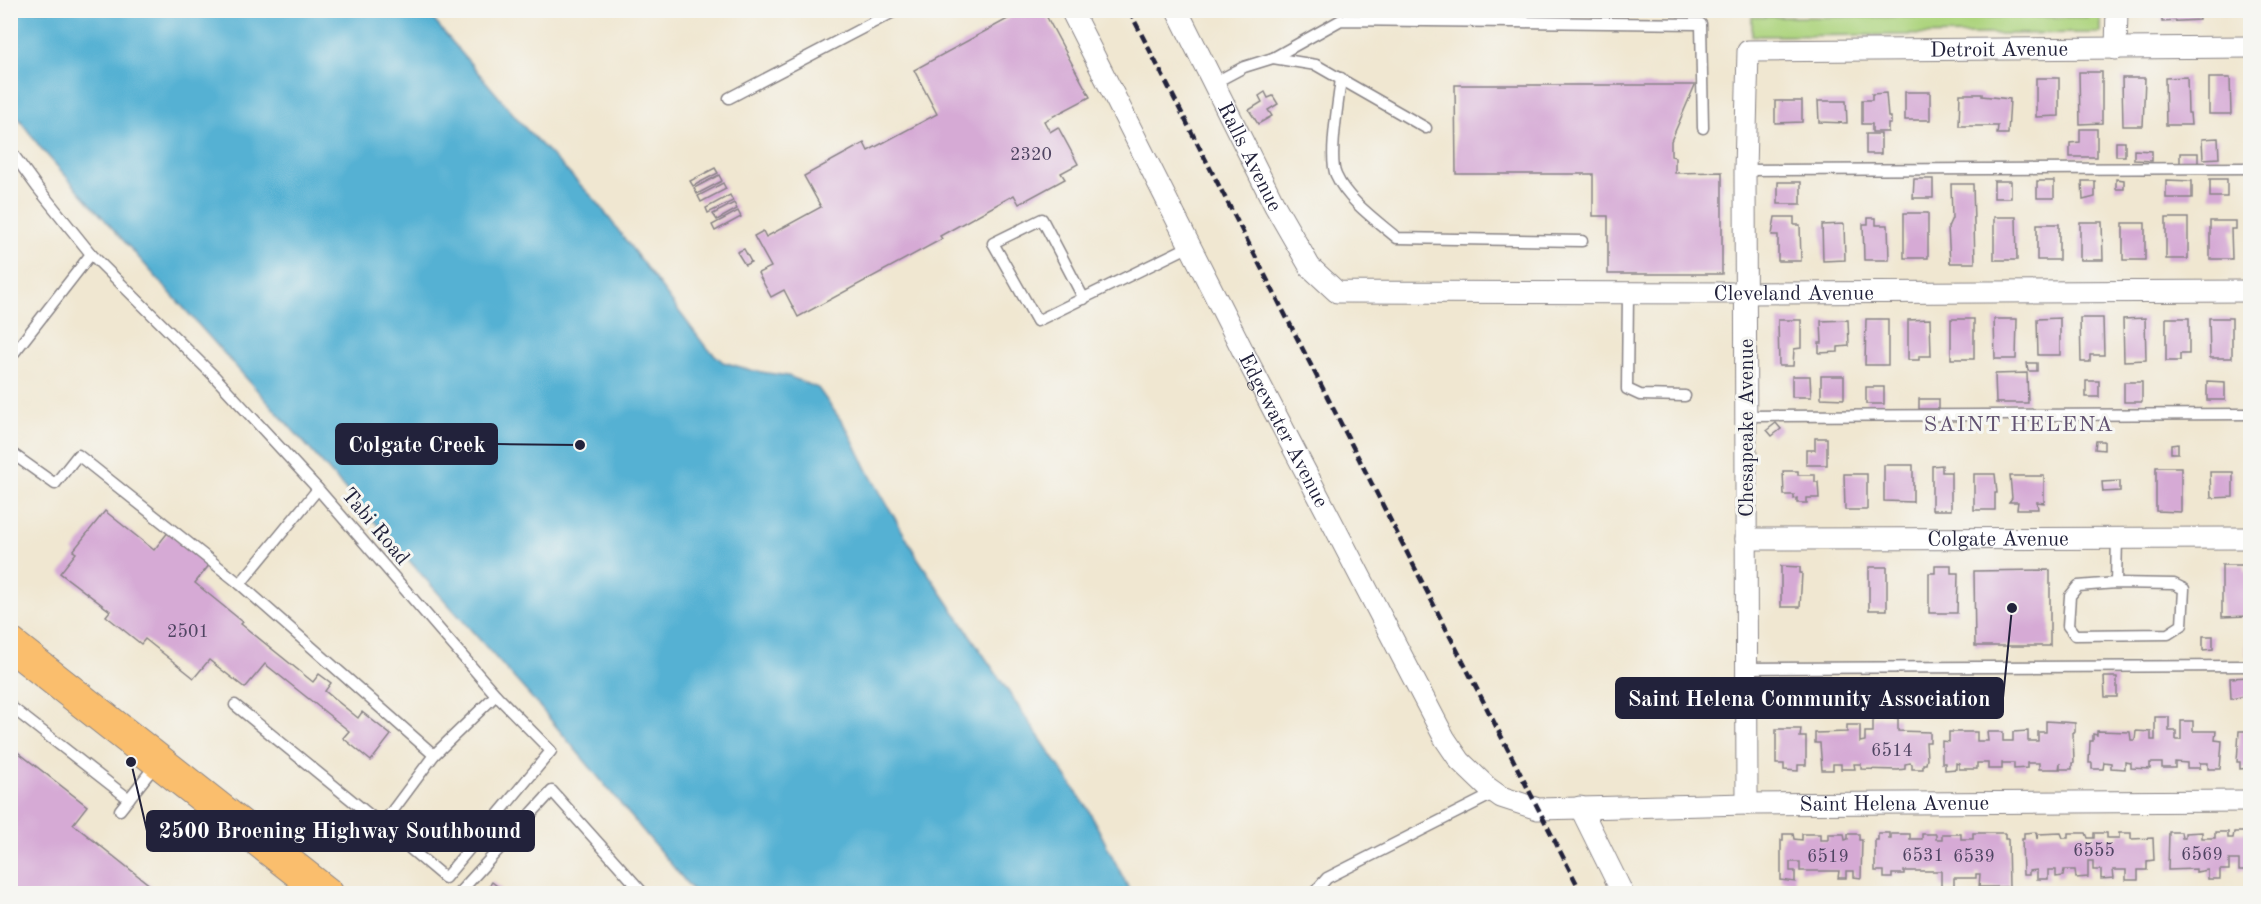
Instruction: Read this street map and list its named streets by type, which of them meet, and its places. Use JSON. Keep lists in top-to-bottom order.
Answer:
{
  "streets": {
    "street": [
      "Detroit Avenue",
      "Ralls Avenue",
      "Cleveland Avenue",
      "Chesapeake Avenue",
      "Edgewater Avenue",
      "Colgate Avenue",
      "Saint Helena Avenue"
    ],
    "lane": ["Tabi Road"]
  },
  "crossings": [
    ["Detroit Avenue", "Chesapeake Avenue"],
    ["Ralls Avenue", "Cleveland Avenue"],
    ["Cleveland Avenue", "Chesapeake Avenue"],
    ["Chesapeake Avenue", "Colgate Avenue"],
    ["Chesapeake Avenue", "Saint Helena Avenue"],
    ["Edgewater Avenue", "Saint Helena Avenue"]
  ],
  "districts": ["SAINT HELENA"],
  "places": ["Colgate Creek", "Saint Helena Community Association", "2500 Broening Highway Southbound"],
  "house_numbers": [
    "2320",
    "2501",
    "6514",
    "6555",
    "6569",
    "6531",
    "6519",
    "6539"
  ]
}
